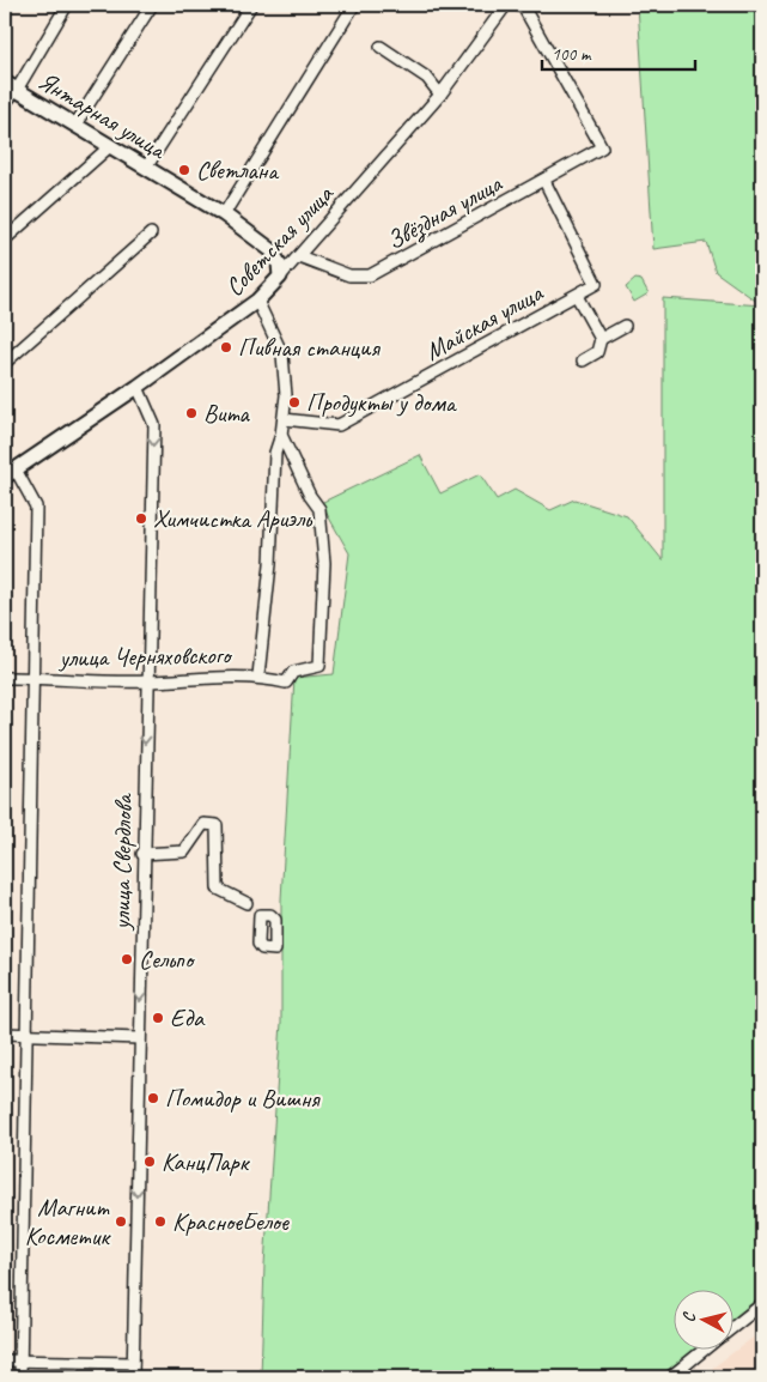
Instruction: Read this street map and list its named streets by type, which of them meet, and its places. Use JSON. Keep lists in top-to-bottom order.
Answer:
{
  "streets": {
    "street": [
      "Янтарная улица",
      "Звёздная улица",
      "Советская улица",
      "Майская улица",
      "улица Черняховского",
      "улица Свердлова"
    ]
  },
  "crossings": [
    ["Янтарная улица", "Советская улица"],
    ["Звёздная улица", "Советская улица"],
    ["Звёздная улица", "Майская улица"],
    ["Советская улица", "улица Свердлова"],
    ["улица Черняховского", "улица Свердлова"]
  ],
  "one_way": ["улица Свердлова"],
  "places": [
    "Светлана",
    "Пивная станция",
    "Продукты у дома",
    "Вита",
    "Химчистка Ариэль",
    "Сельпо",
    "Еда",
    "Помидор и Вишня",
    "КанцПарк",
    "Магнит Косметик",
    "КрасноеБелое"
  ],
  "scale_bar": "100 m",
  "north": "left"
}
